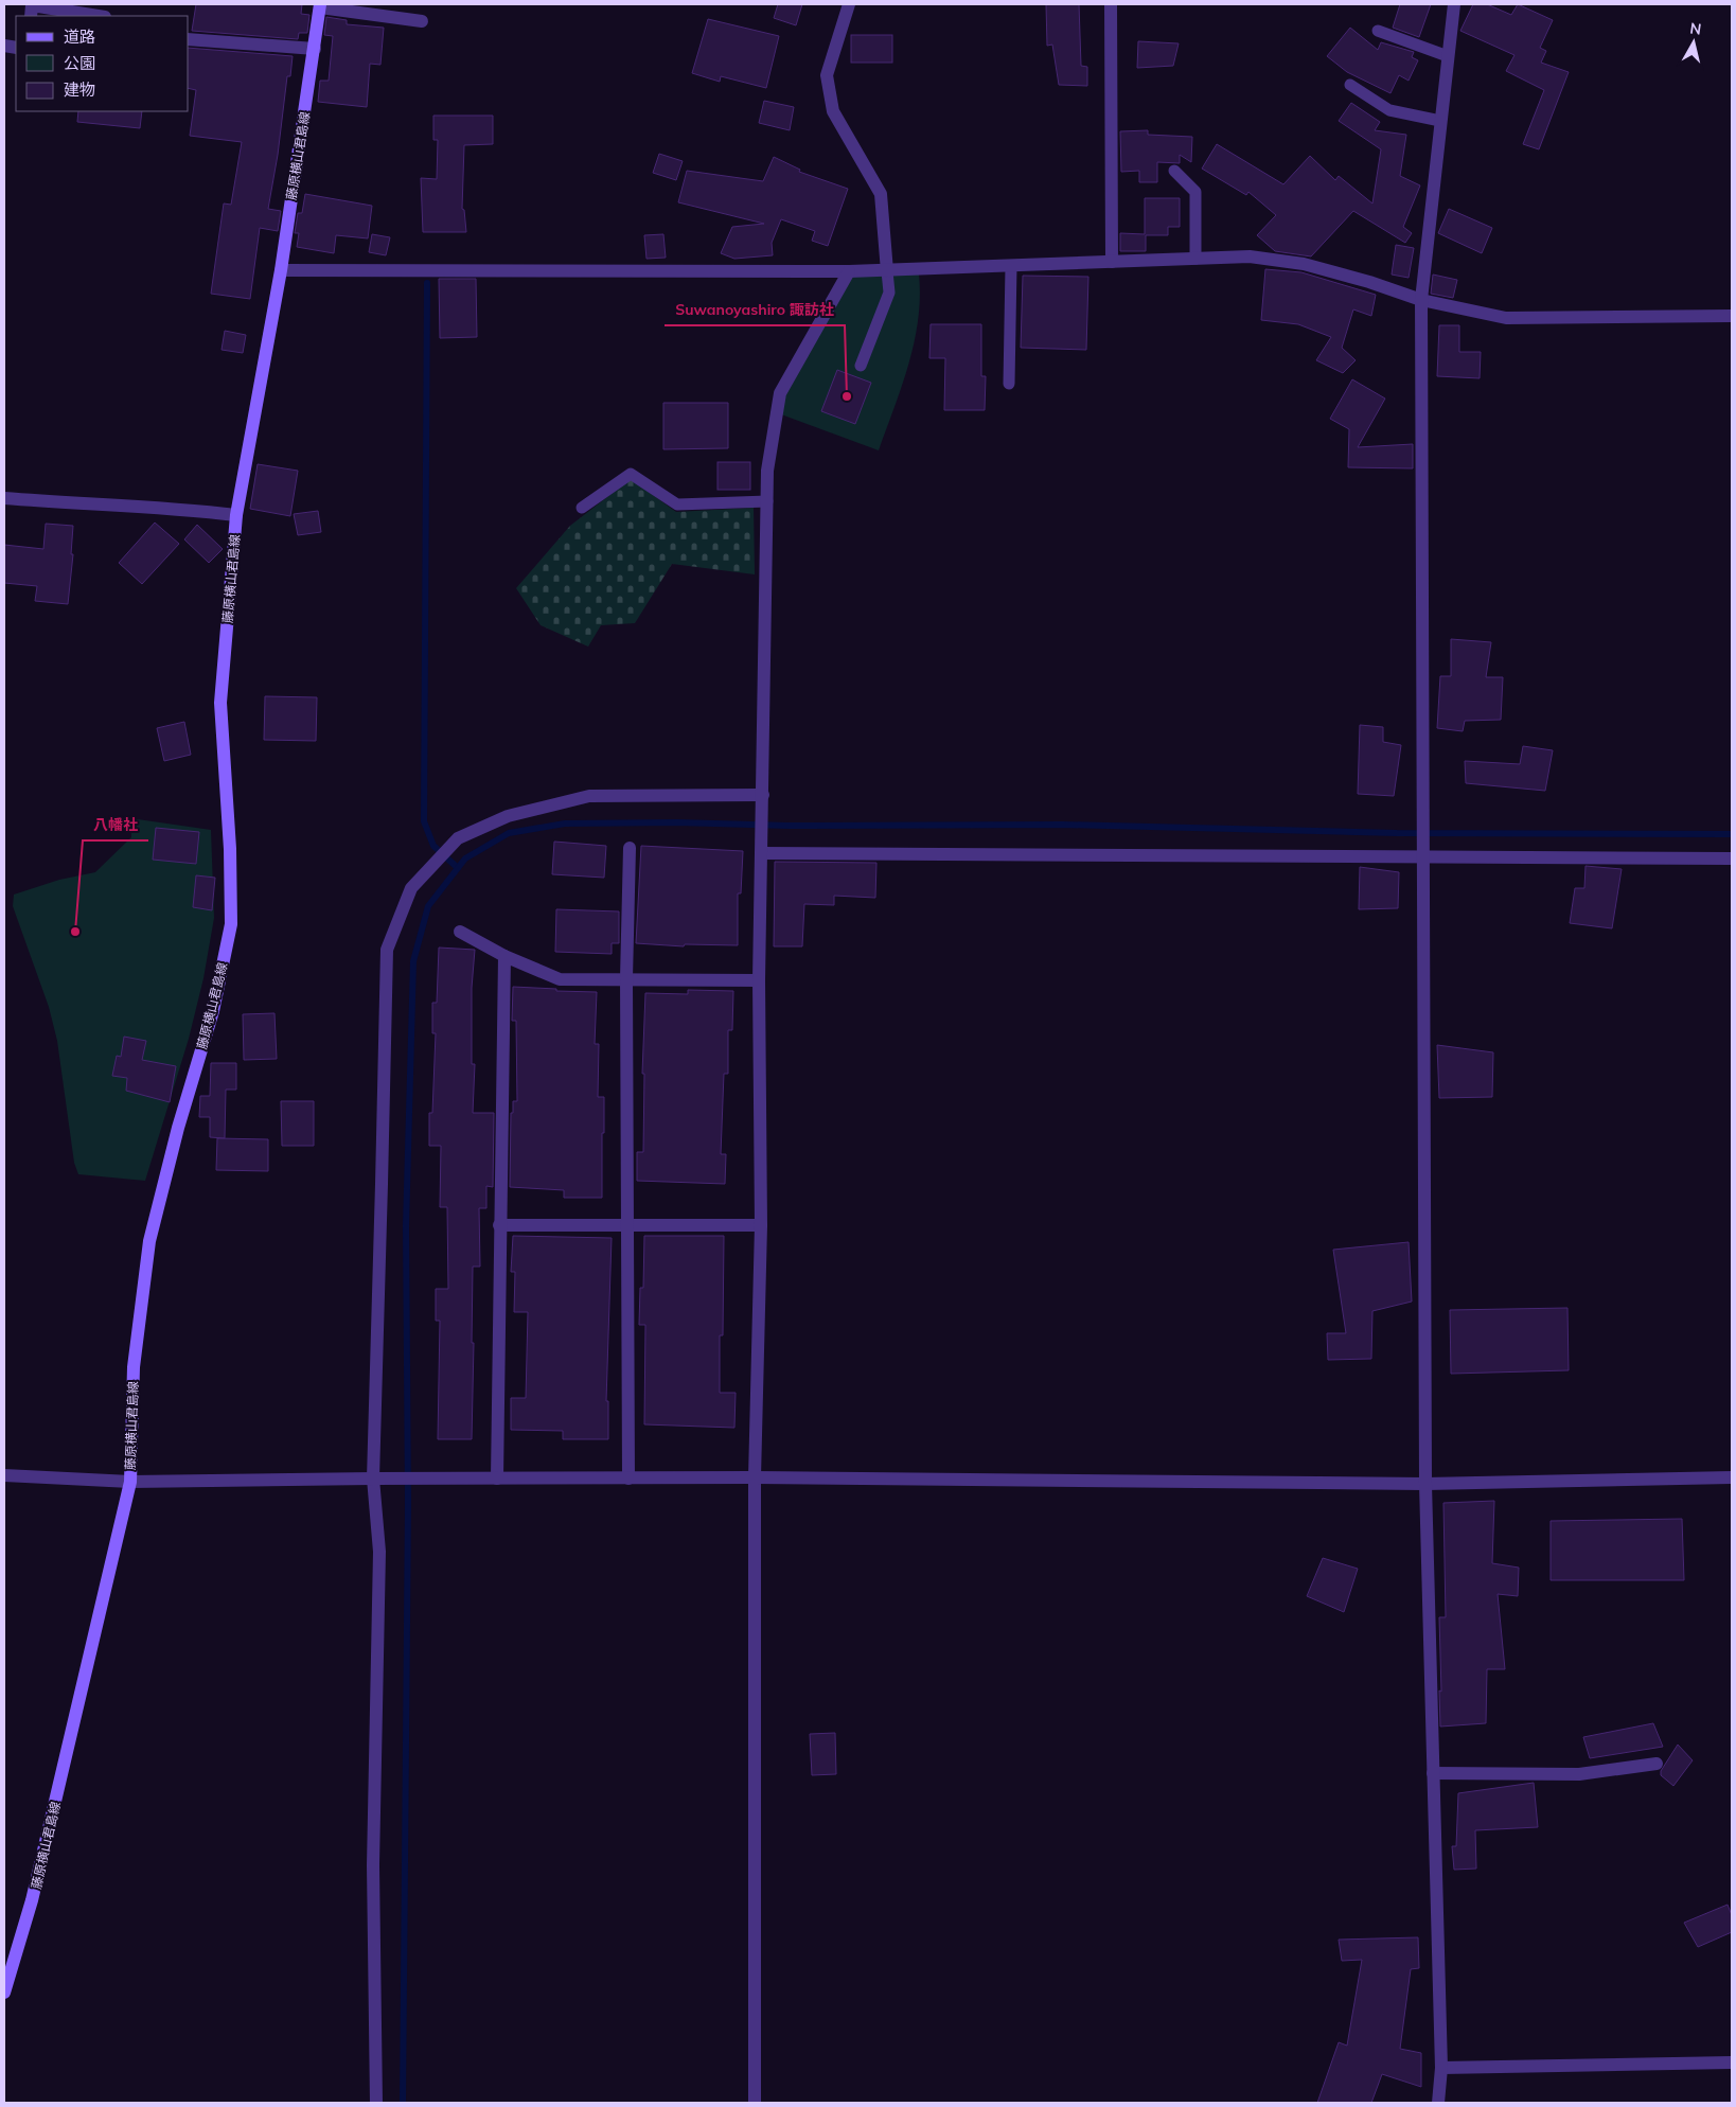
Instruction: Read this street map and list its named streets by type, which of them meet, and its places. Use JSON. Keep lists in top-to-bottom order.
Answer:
{
  "streets": {
    "main road": ["藤原横山君島線"]
  },
  "places": ["Suwanoyashiro 諏訪社", "八幡社"],
  "legend": ["道路", "公園", "建物"],
  "north": "top"
}
